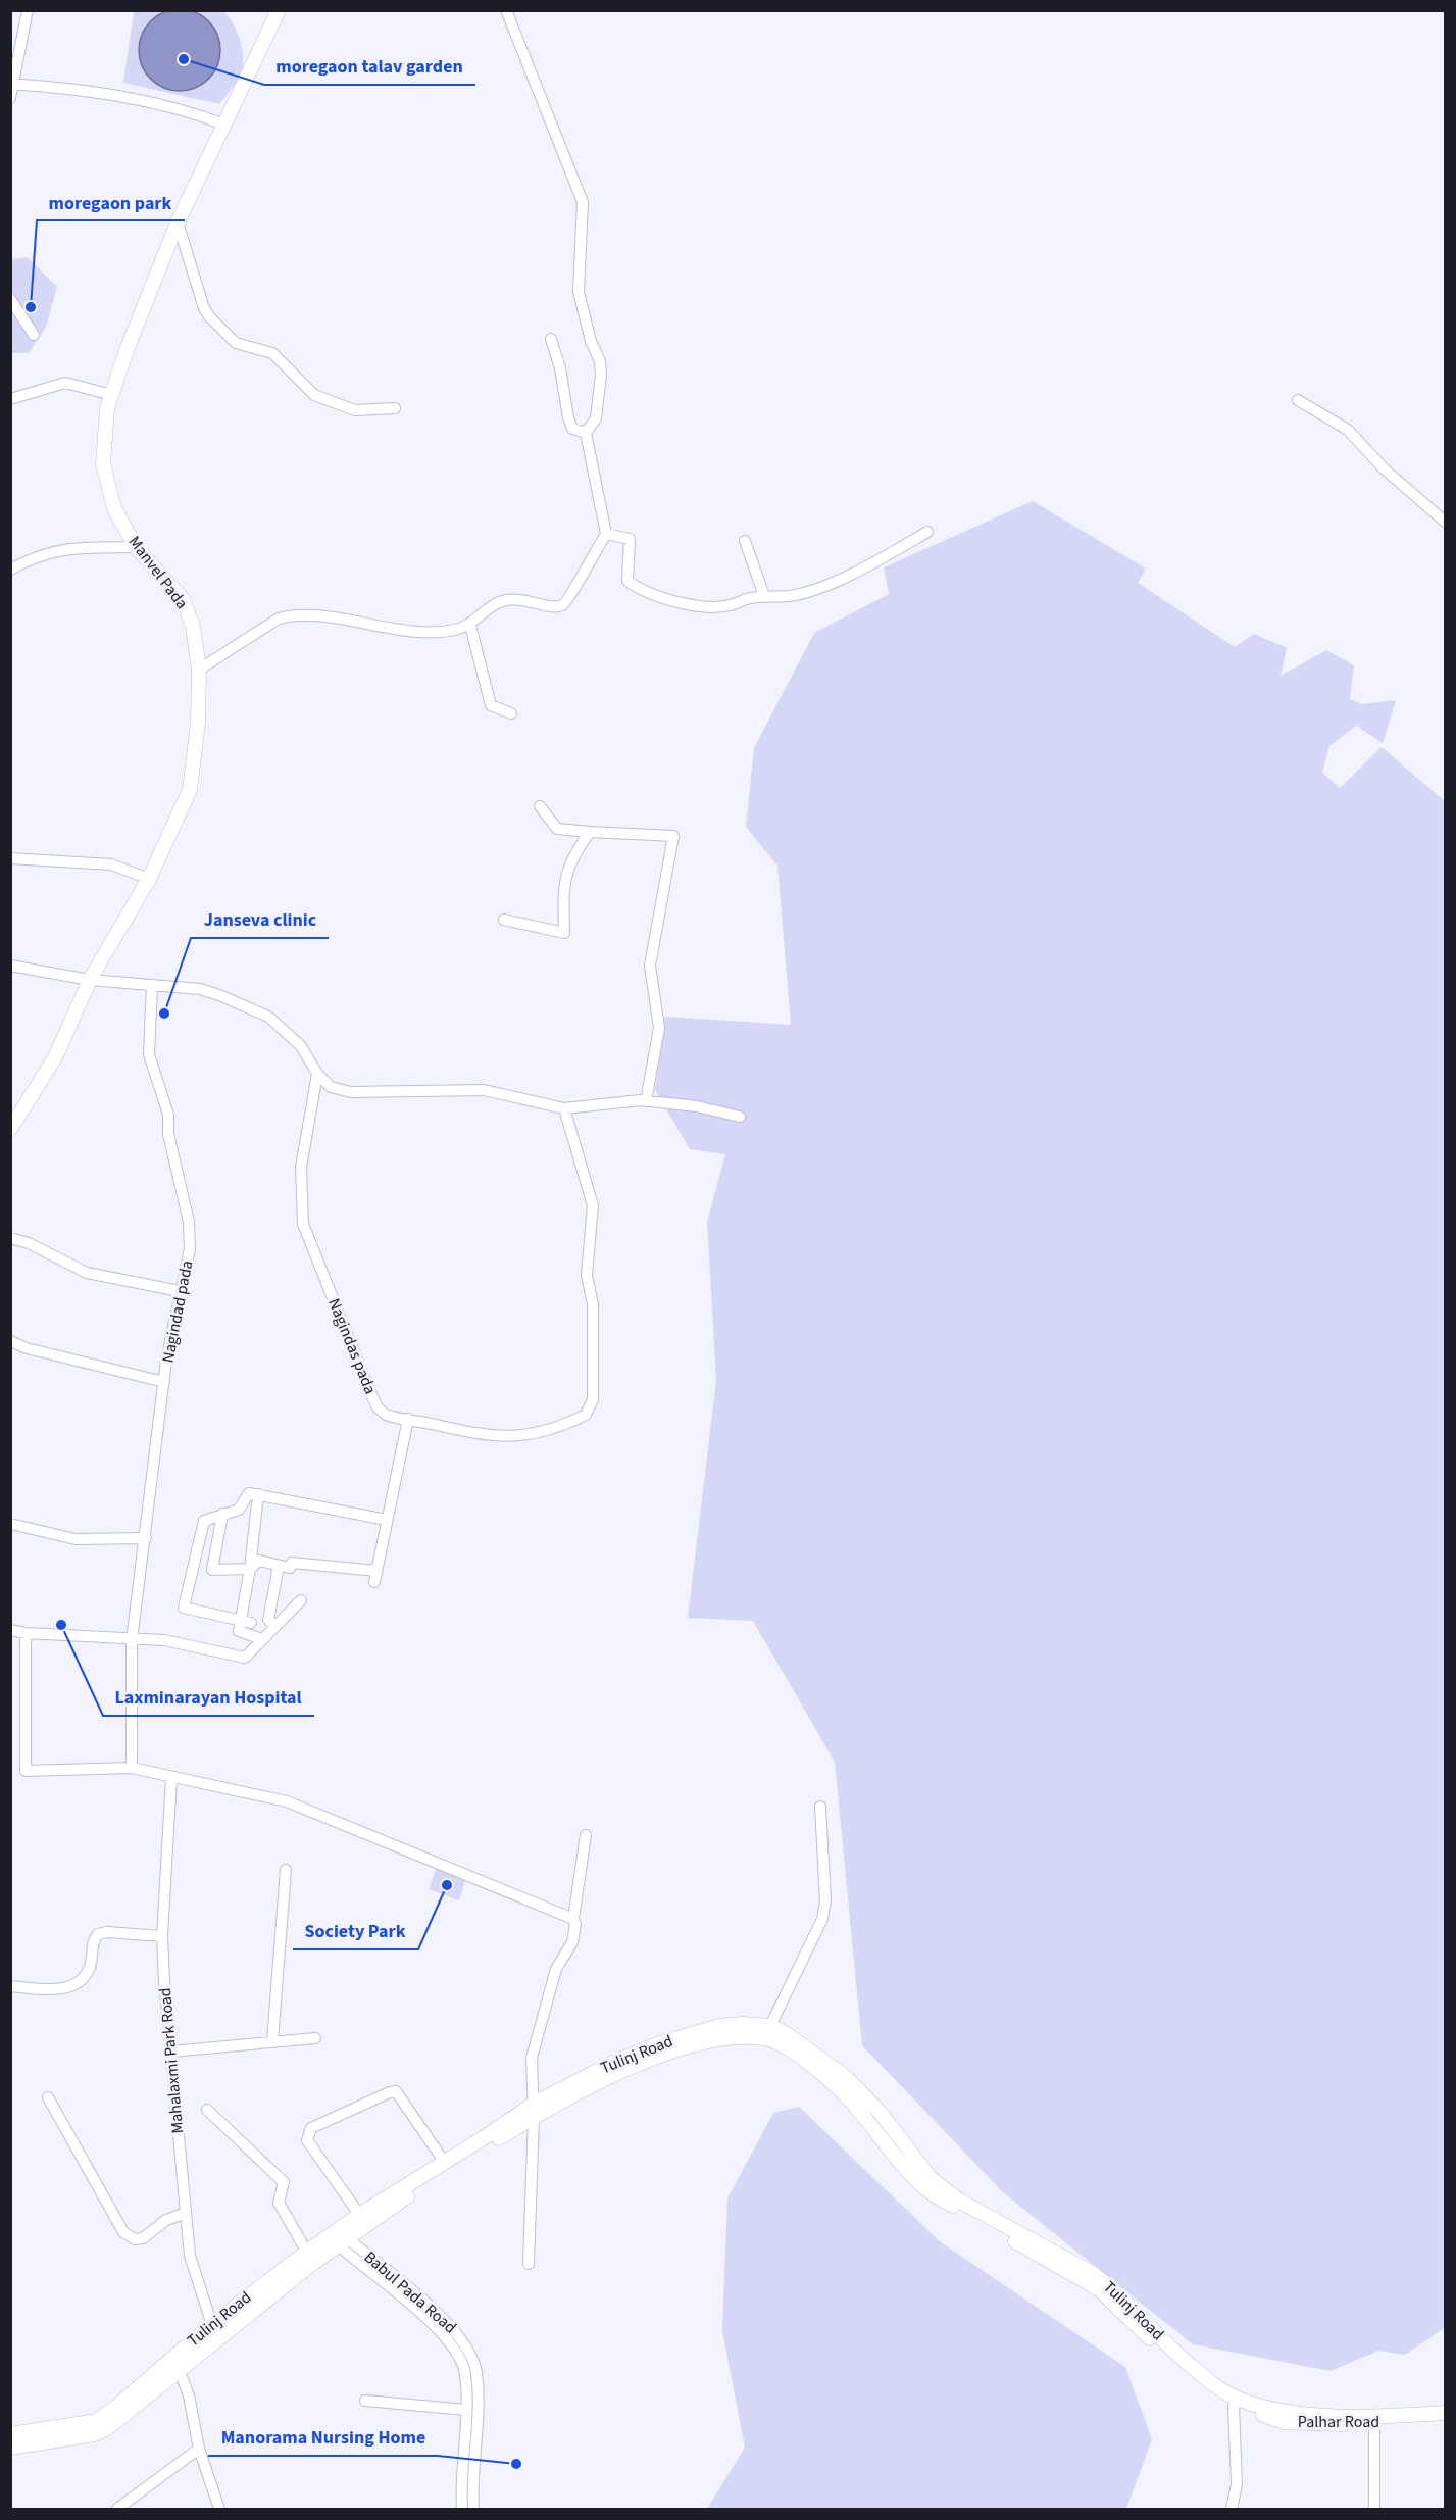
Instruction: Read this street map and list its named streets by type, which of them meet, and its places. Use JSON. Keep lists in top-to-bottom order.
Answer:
{
  "streets": {
    "main road": ["Manvel Pada", "Tulinj Road", "Palhar Road"],
    "street": [
      "Nagindad pada",
      "Nagindas pada",
      "Mahalaxmi Park Road",
      "Babul Pada Road"
    ]
  },
  "crossings": [
    ["Tulinj Road", "Mahalaxmi Park Road"],
    ["Tulinj Road", "Babul Pada Road"],
    ["Tulinj Road", "Palhar Road"]
  ],
  "places": [
    "moregaon talav garden",
    "moregaon park",
    "Janseva clinic",
    "Laxminarayan Hospital",
    "Society Park",
    "Manorama Nursing Home"
  ]
}
